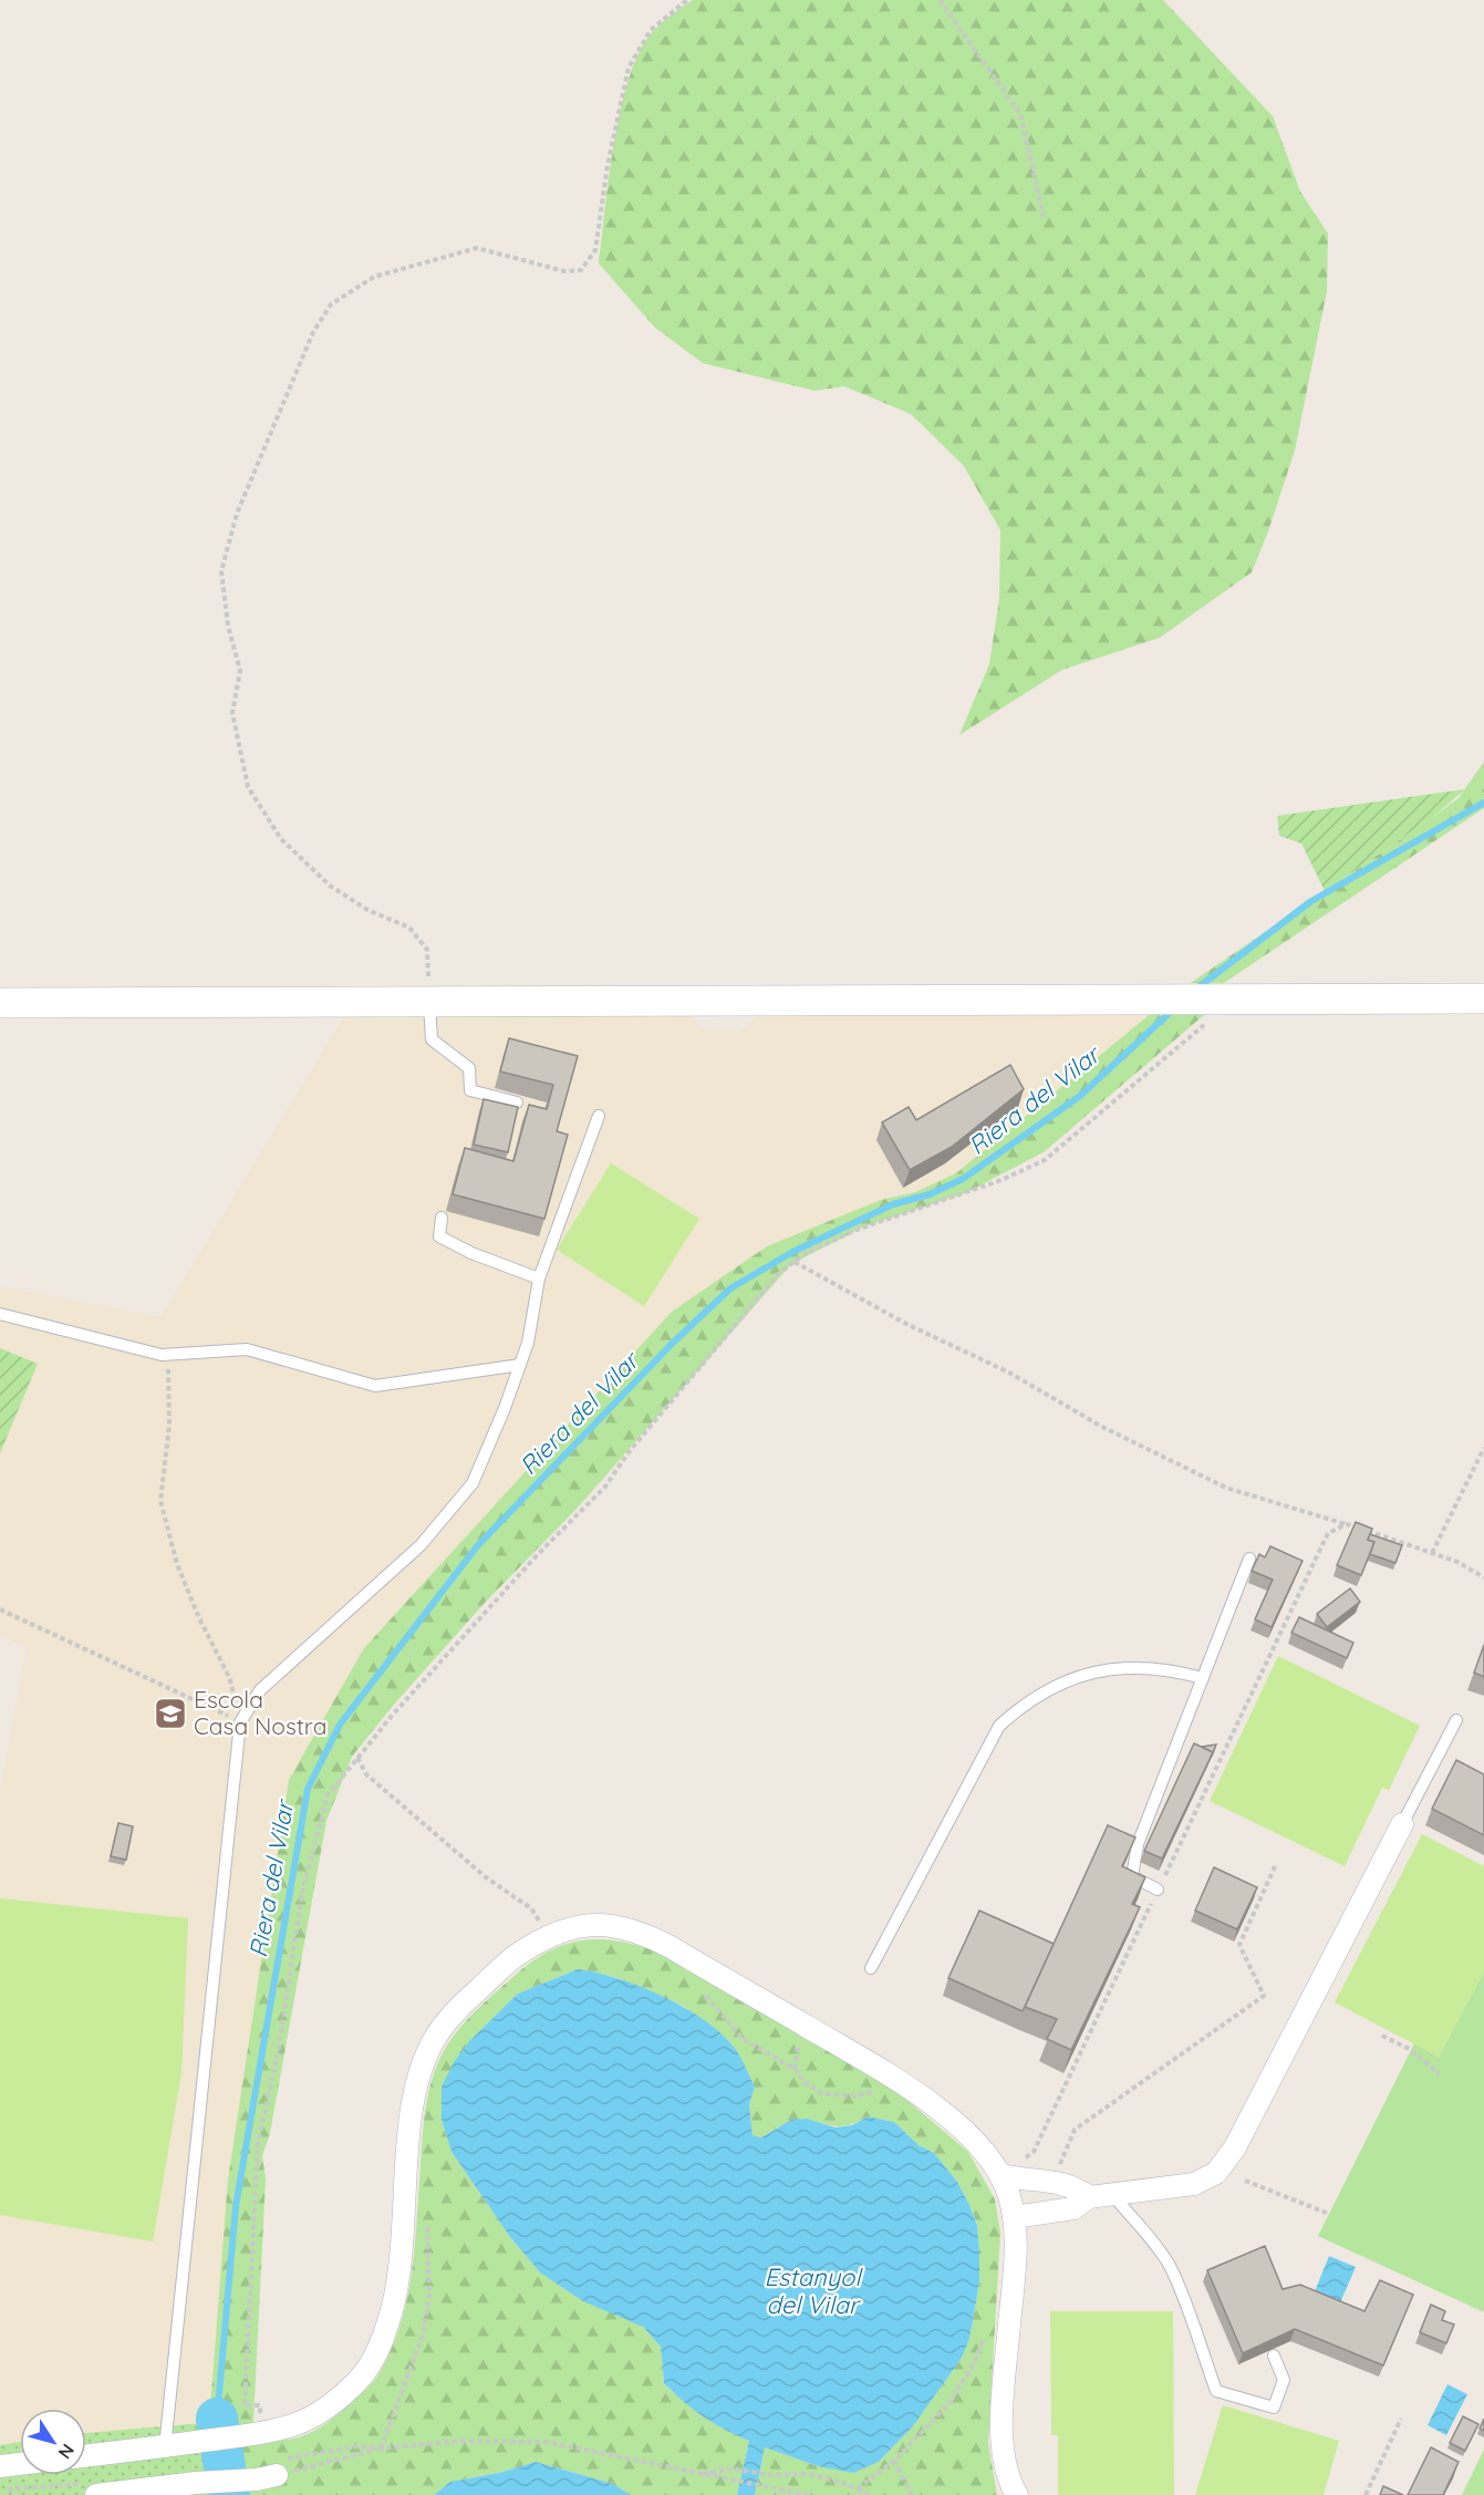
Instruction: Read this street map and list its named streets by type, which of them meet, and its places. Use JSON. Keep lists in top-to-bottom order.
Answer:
{
  "water": ["Riera del Vilar", "Estanyol del Vilar"],
  "places": {
    "school or university": ["Escola Casa Nostra"]
  },
  "north": "bottom right"
}
